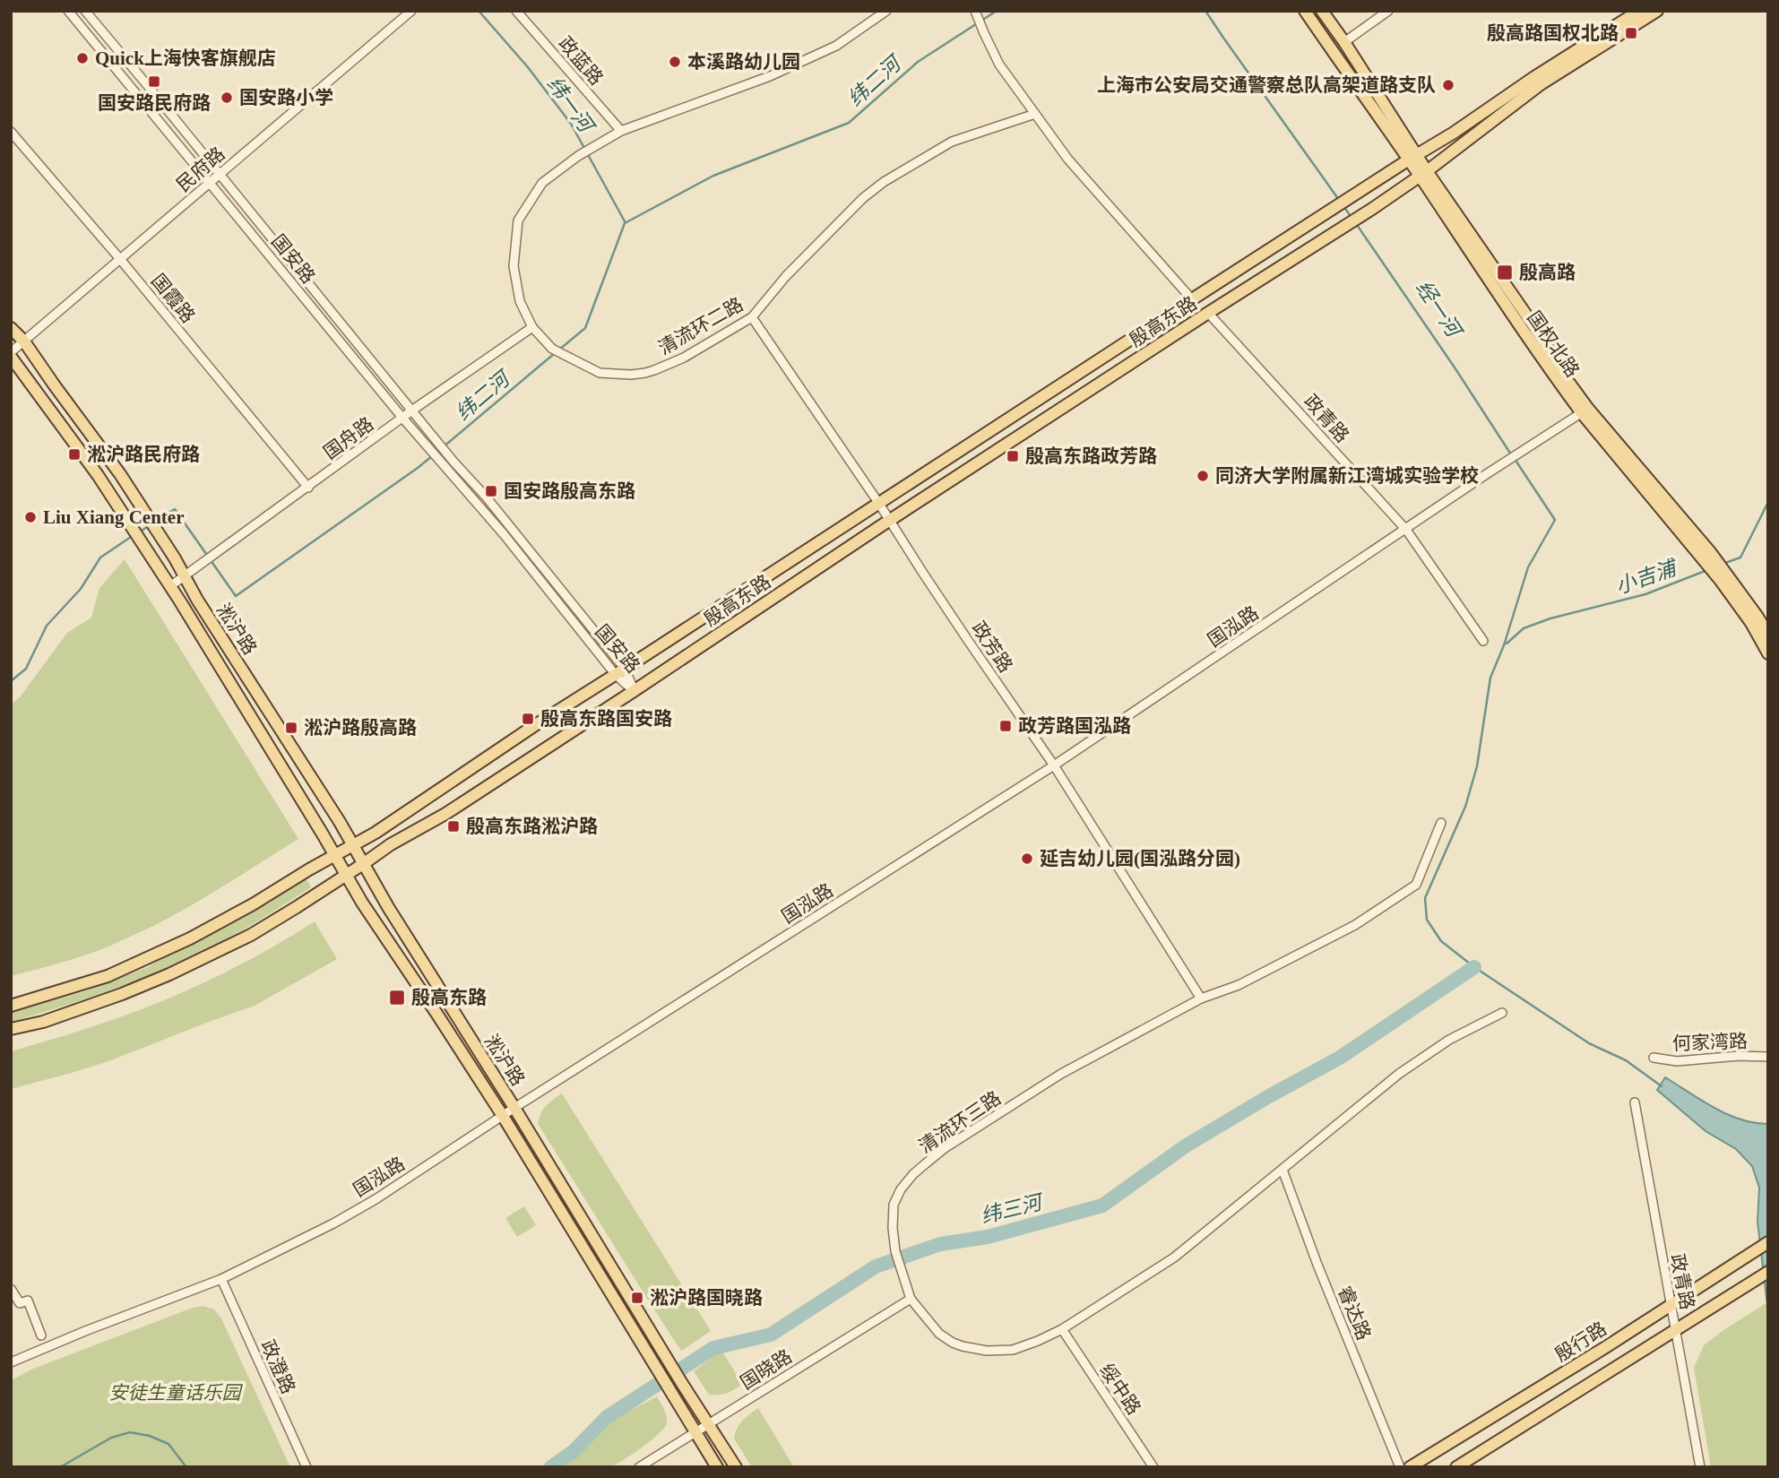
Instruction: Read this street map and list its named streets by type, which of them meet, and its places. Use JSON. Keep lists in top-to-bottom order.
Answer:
{
  "streets": {
    "main road": [
      "殷高东路",
      "国权北路",
      "淞沪路",
      "殷行路"
    ],
    "street": [
      "政蓝路",
      "民府路",
      "国安路",
      "国霞路",
      "清流环二路",
      "政青路",
      "国舟路",
      "国泓路",
      "政芳路",
      "何家湾路",
      "清流环三路",
      "睿达路",
      "政澄路",
      "国晓路",
      "绥中路"
    ]
  },
  "crossings": [
    ["政蓝路", "清流环二路"],
    ["民府路", "国安路"],
    ["民府路", "国霞路"],
    ["民府路", "淞沪路"],
    ["国安路", "殷高东路"],
    ["国安路", "国舟路"],
    ["国霞路", "国舟路"],
    ["殷高东路", "国权北路"],
    ["殷高东路", "政青路"],
    ["殷高东路", "淞沪路"],
    ["殷高东路", "政芳路"],
    ["清流环二路", "国舟路"],
    ["清流环二路", "政芳路"],
    ["国权北路", "国泓路"],
    ["政青路", "国泓路"],
    ["政青路", "殷行路"],
    ["国舟路", "淞沪路"],
    ["国泓路", "淞沪路"],
    ["国泓路", "政芳路"],
    ["国泓路", "政澄路"],
    ["淞沪路", "国晓路"],
    ["政芳路", "清流环三路"],
    ["清流环三路", "睿达路"],
    ["清流环三路", "国晓路"],
    ["清流环三路", "绥中路"]
  ],
  "water": [
    "纬二河",
    "纬一河",
    "经一河",
    "小吉浦",
    "纬三河"
  ],
  "parks": ["安徒生童话乐园"],
  "places": {
    "transit": [
      "殷高路国权北路",
      "国安路民府路",
      "殷高路",
      "淞沪路民府路",
      "殷高东路政芳路",
      "国安路殷高东路",
      "殷高东路国安路",
      "政芳路国泓路",
      "淞沪路殷高路",
      "殷高东路淞沪路",
      "殷高东路",
      "淞沪路国晓路"
    ],
    "other": [
      "Quick上海快客旗舰店",
      "本溪路幼儿园",
      "上海市公安局交通警察总队高架道路支队",
      "国安路小学",
      "同济大学附属新江湾城实验学校",
      "Liu Xiang Center",
      "延吉幼儿园(国泓路分园)"
    ]
  }
}
